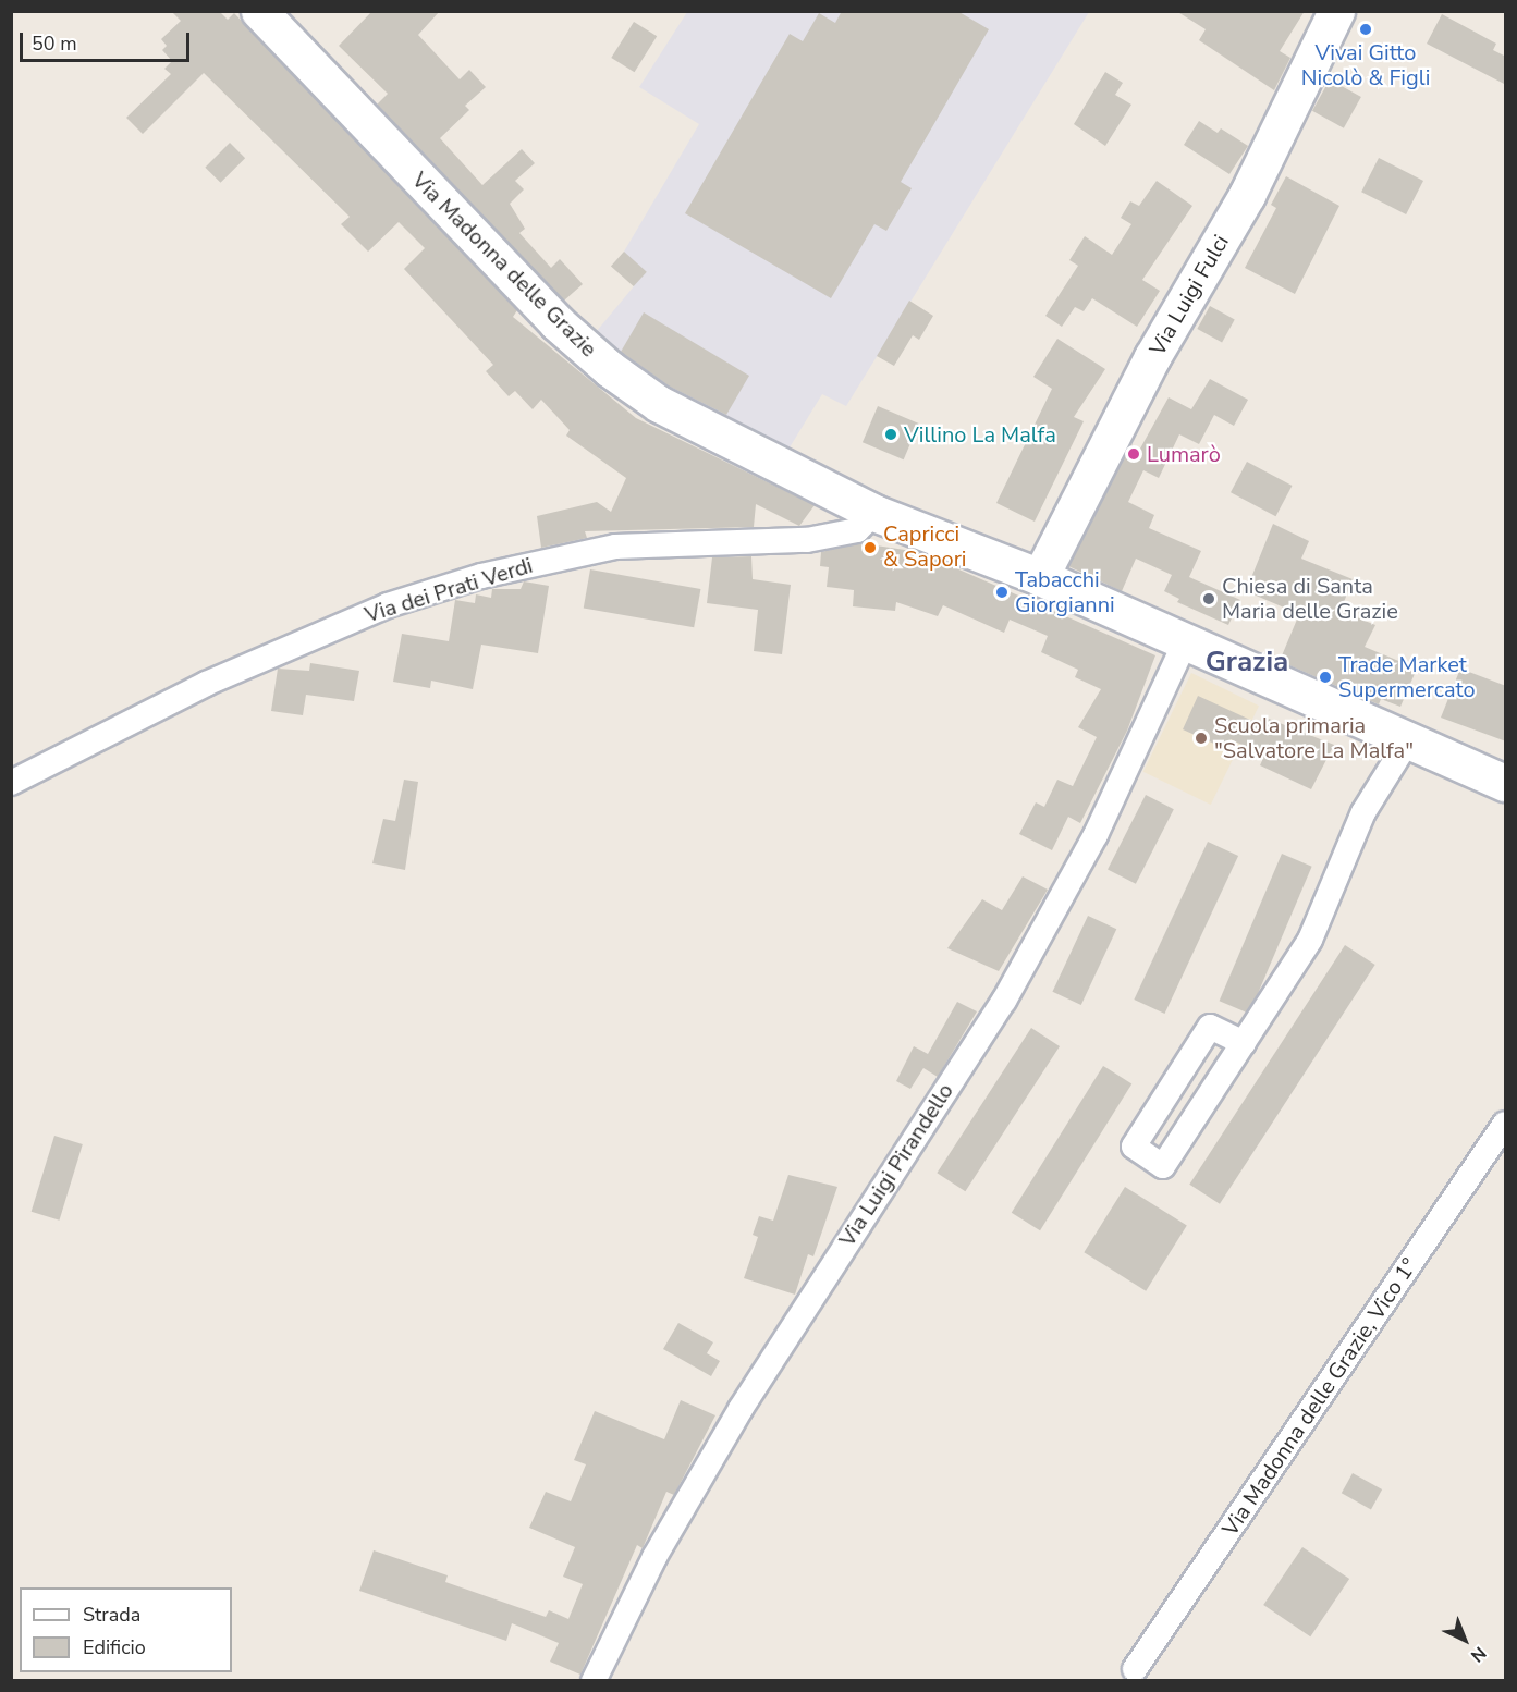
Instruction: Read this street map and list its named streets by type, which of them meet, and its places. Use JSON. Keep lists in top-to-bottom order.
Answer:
{
  "streets": {
    "main road": ["Via Madonna delle Grazie", "Via Luigi Fulci"],
    "street": ["Via dei Prati Verdi", "Via Luigi Pirandello", "Via Madonna delle Grazie, Vico 1°"]
  },
  "crossings": [
    ["Via Madonna delle Grazie", "Via Luigi Fulci"],
    ["Via Madonna delle Grazie", "Via dei Prati Verdi"],
    ["Via Madonna delle Grazie", "Via Luigi Pirandello"]
  ],
  "districts": ["Grazia"],
  "places": [
    "Vivai Gitto Nicolò & Figli",
    "Villino La Malfa",
    "Lumarò",
    "Capricci & Sapori",
    "Tabacchi Giorgianni",
    "Chiesa di Santa Maria delle Grazie",
    "Trade Market Supermercato",
    "Scuola primaria \"Salvatore La Malfa\""
  ],
  "legend": ["Strada", "Edificio"],
  "scale_bar": "50 m",
  "north": "bottom right"
}
